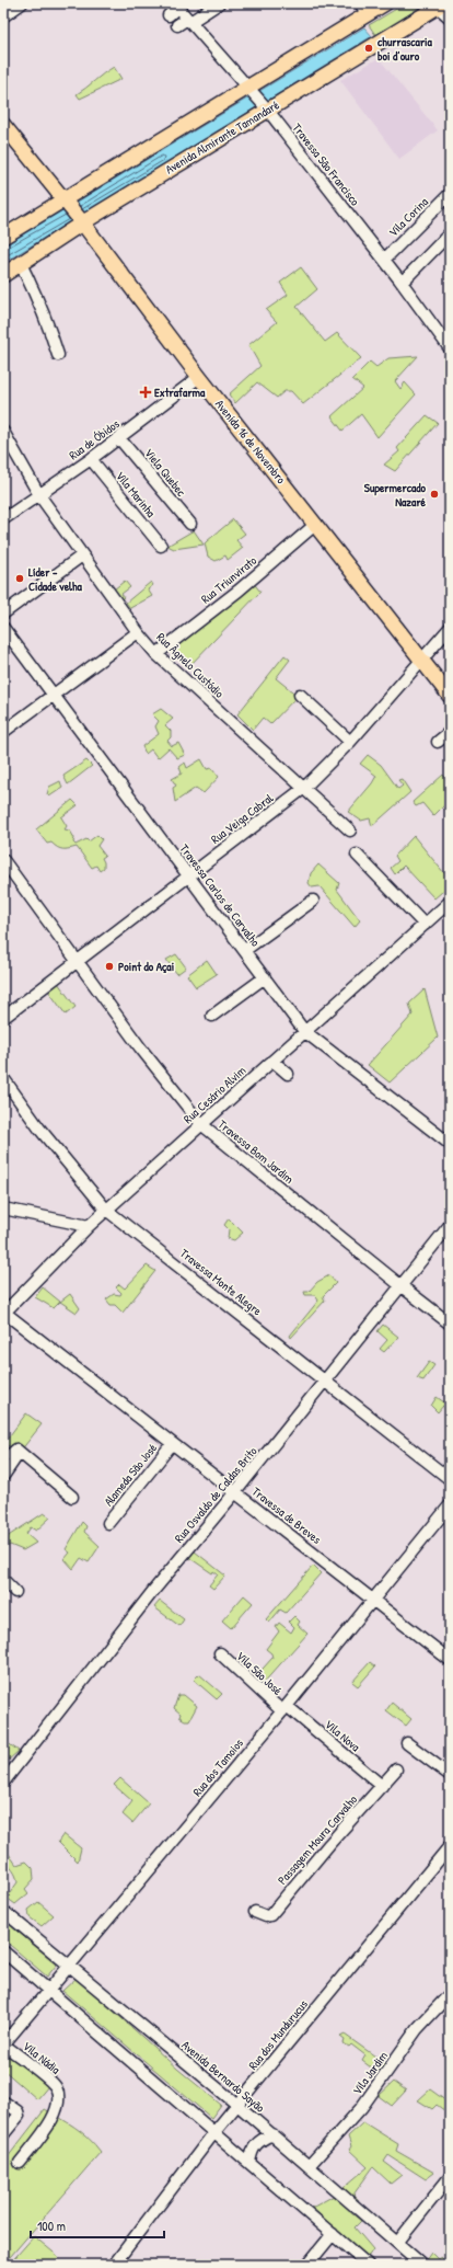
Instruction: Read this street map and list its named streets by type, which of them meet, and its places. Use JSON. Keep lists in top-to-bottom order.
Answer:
{
  "streets": {
    "main road": ["Avenida Almirante Tamandaré", "Avenida 16 de Novembro"],
    "street": [
      "Travessa São Francisco",
      "Vila Corina",
      "Rua de Óbidos",
      "Viela Quebec",
      "Vila Marinha",
      "Rua Triunvirato",
      "Rua Âgnelo Custódio",
      "Rua Veiga Cabral",
      "Travessa Carlos de Carvalho",
      "Rua Cesário Alvim",
      "Travessa Bom Jardim",
      "Travessa Monte Alegre",
      "Alameda São José",
      "Rua Osvaldo de Caldas Brito",
      "Travessa de Breves",
      "Vila São José",
      "Vila Nova",
      "Rua dos Tamoios",
      "Passagem Moura Carvalho",
      "Rua dos Mundurucus",
      "Vila Nádia",
      "Vila Jardim",
      "Avenida Bernardo Sayão"
    ]
  },
  "crossings": [
    ["Avenida Almirante Tamandaré", "Travessa São Francisco"],
    ["Avenida Almirante Tamandaré", "Avenida 16 de Novembro"],
    ["Travessa São Francisco", "Vila Corina"],
    ["Rua de Óbidos", "Avenida 16 de Novembro"],
    ["Rua de Óbidos", "Viela Quebec"],
    ["Rua de Óbidos", "Vila Marinha"],
    ["Rua de Óbidos", "Rua Âgnelo Custódio"],
    ["Avenida 16 de Novembro", "Rua Triunvirato"],
    ["Avenida 16 de Novembro", "Rua Veiga Cabral"],
    ["Rua Triunvirato", "Rua Âgnelo Custódio"],
    ["Rua Âgnelo Custódio", "Rua Veiga Cabral"],
    ["Rua Veiga Cabral", "Travessa Carlos de Carvalho"],
    ["Rua Veiga Cabral", "Travessa Bom Jardim"],
    ["Travessa Carlos de Carvalho", "Rua Cesário Alvim"],
    ["Rua Cesário Alvim", "Travessa Bom Jardim"],
    ["Rua Cesário Alvim", "Travessa Monte Alegre"],
    ["Rua Cesário Alvim", "Travessa de Breves"],
    ["Travessa Bom Jardim", "Rua Osvaldo de Caldas Brito"],
    ["Travessa Monte Alegre", "Rua Osvaldo de Caldas Brito"],
    ["Alameda São José", "Travessa de Breves"],
    ["Rua Osvaldo de Caldas Brito", "Travessa de Breves"],
    ["Travessa de Breves", "Rua dos Tamoios"],
    ["Vila São José", "Vila Nova"],
    ["Vila São José", "Rua dos Tamoios"],
    ["Vila Nova", "Rua dos Tamoios"],
    ["Vila Nova", "Passagem Moura Carvalho"],
    ["Rua dos Tamoios", "Vila Nádia"],
    ["Rua dos Tamoios", "Avenida Bernardo Sayão"],
    ["Rua dos Mundurucus", "Avenida Bernardo Sayão"],
    ["Vila Jardim", "Avenida Bernardo Sayão"]
  ],
  "places": {
    "other": [
      "churrascaria boi d’ouro",
      "Supermercado Nazaré",
      "Líder - Cidade velha",
      "Point do Açai"
    ],
    "health": ["Extrafarma"]
  },
  "scale_bar": "100 m"
}
